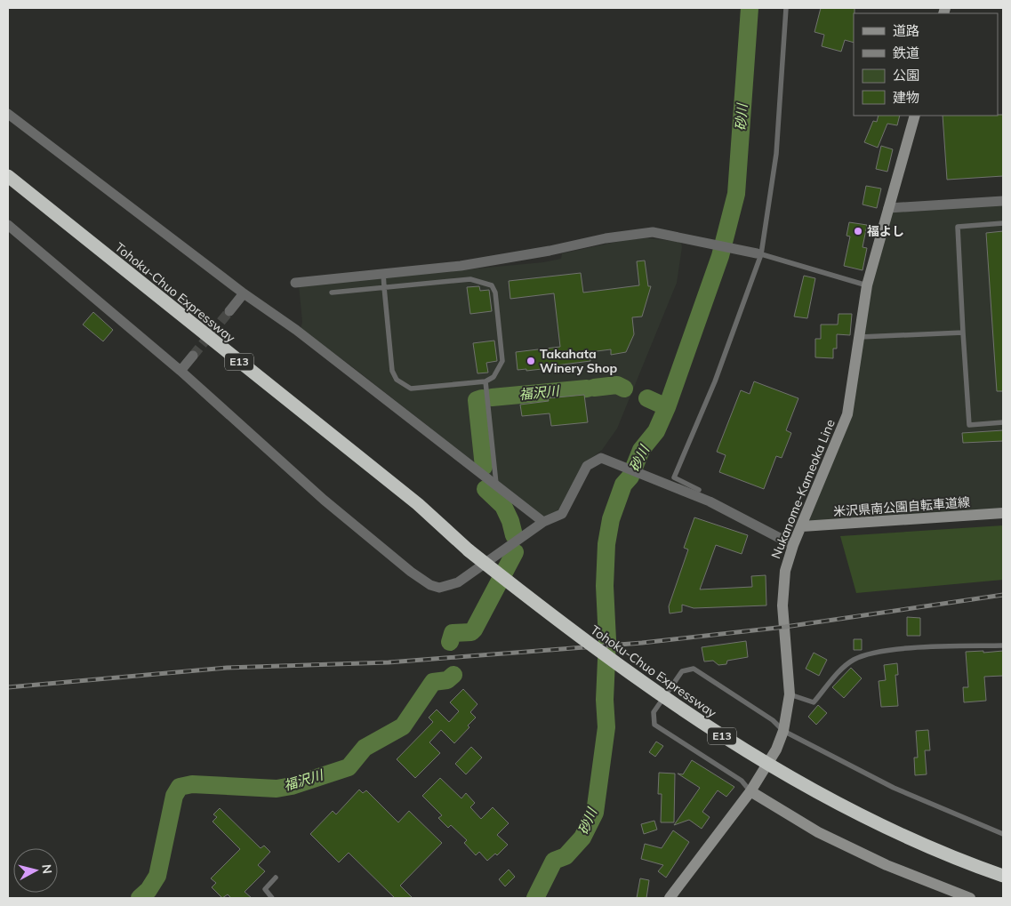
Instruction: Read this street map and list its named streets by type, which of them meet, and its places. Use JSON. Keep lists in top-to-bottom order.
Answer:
{
  "streets": {
    "highway": ["Tohoku-Chuo Expressway", "E13"],
    "main road": ["Nukanome-Kameoka Line", "米沢県南公園自転車道線"]
  },
  "crossings": [
    ["Nukanome-Kameoka Line", "米沢県南公園自転車道線"]
  ],
  "water": ["砂川", "福沢川"],
  "places": ["福よし", "Takahata Winery Shop"],
  "legend": [
    "道路",
    "鉄道",
    "公園",
    "建物"
  ],
  "north": "right"
}
